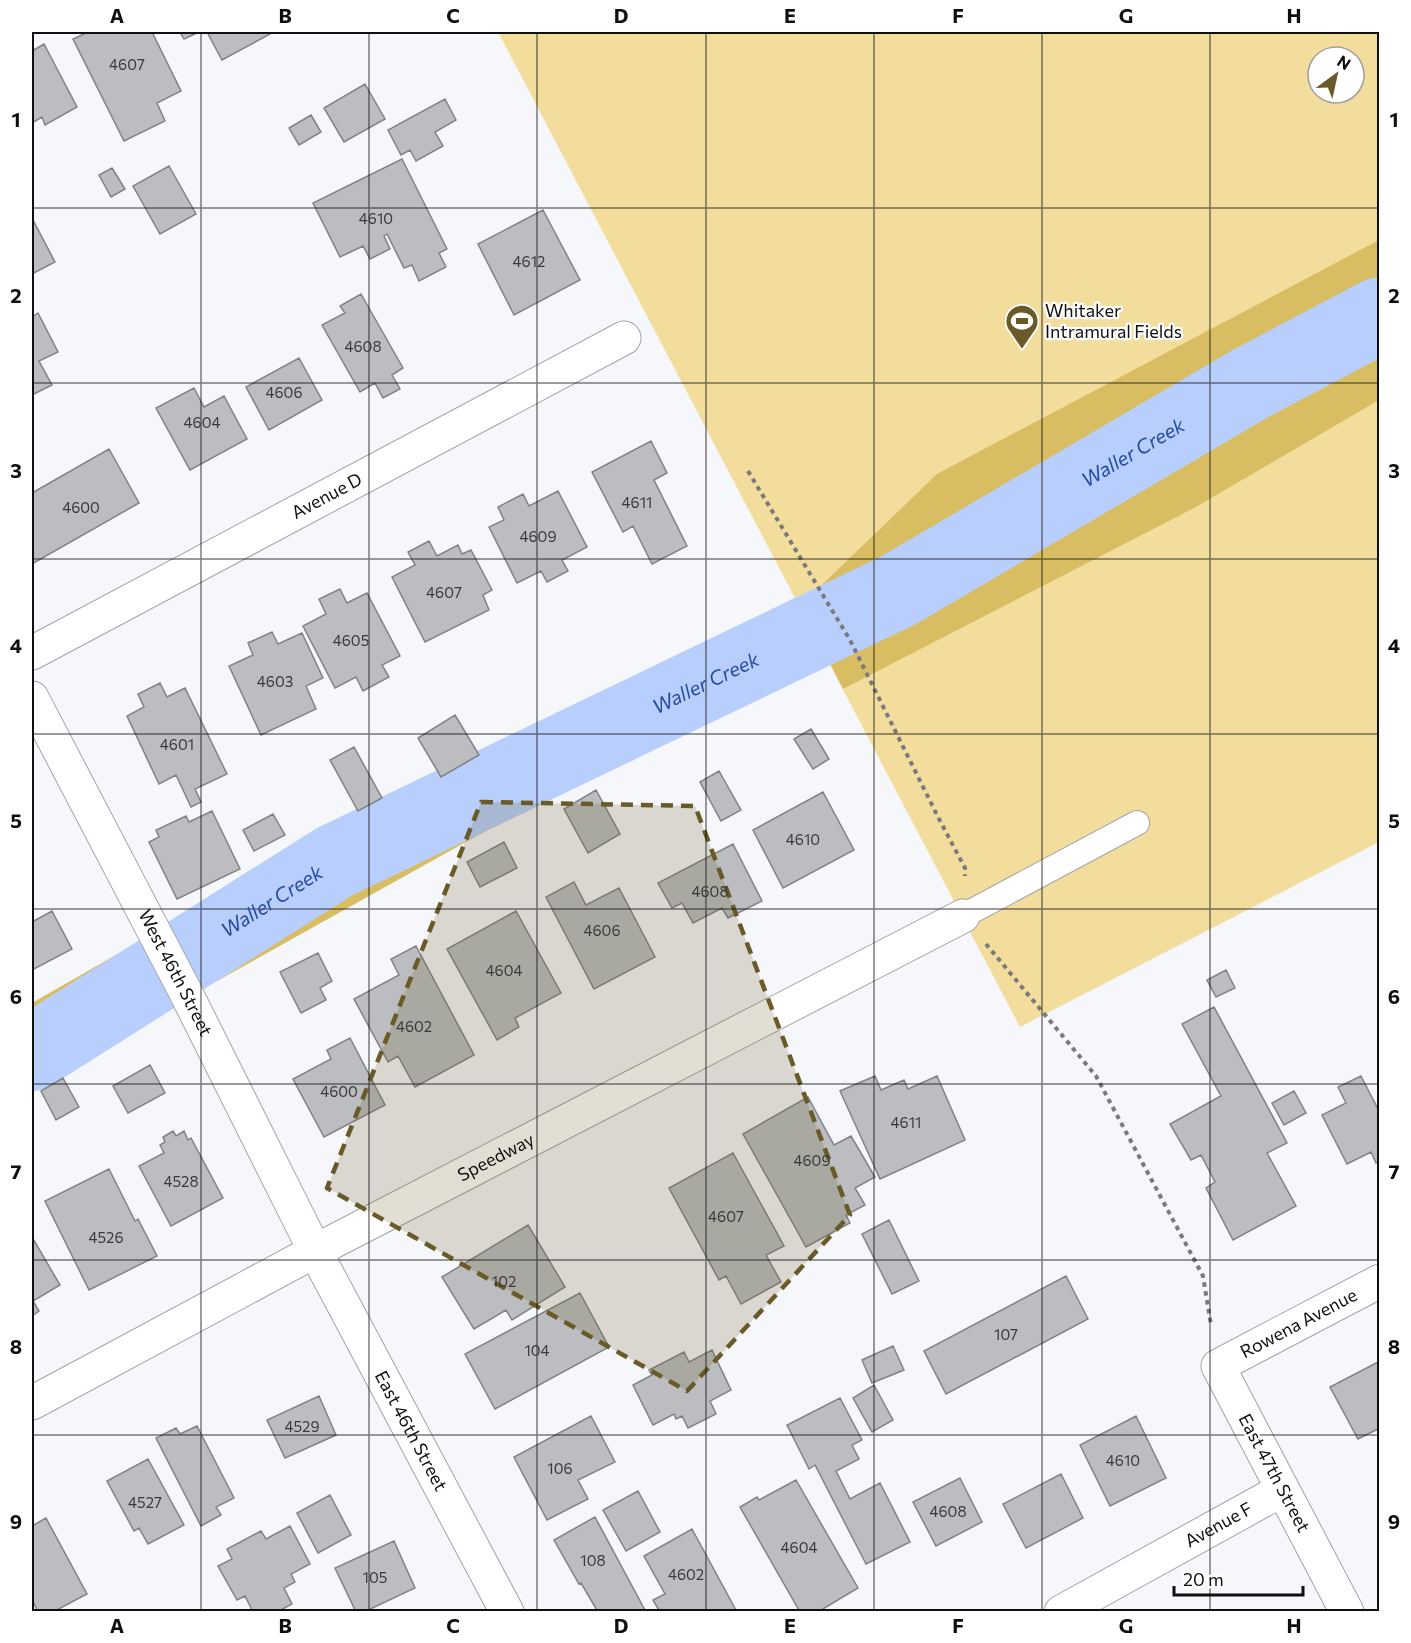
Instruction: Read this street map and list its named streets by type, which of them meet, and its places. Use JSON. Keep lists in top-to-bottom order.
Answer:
{
  "streets": {
    "street": [
      "Avenue D",
      "West 46th Street",
      "Speedway",
      "Rowena Avenue",
      "East 46th Street",
      "East 47th Street",
      "Avenue F"
    ]
  },
  "crossings": [
    ["West 46th Street", "Speedway"],
    ["West 46th Street", "East 46th Street"],
    ["Speedway", "East 46th Street"],
    ["Rowena Avenue", "East 47th Street"],
    ["East 47th Street", "Avenue F"]
  ],
  "water": ["Waller Creek"],
  "places": {
    "sports": ["Whitaker Intramural Fields"]
  },
  "house_numbers": [
    "4607",
    "4610",
    "4612",
    "4608",
    "4606",
    "4604",
    "4611",
    "4600",
    "4609",
    "4607",
    "4605",
    "4603",
    "4601",
    "4610",
    "4608",
    "4606",
    "4604",
    "4602",
    "4600",
    "4611",
    "4609",
    "4528",
    "4607",
    "4526",
    "102",
    "107",
    "104",
    "4529",
    "4610",
    "106",
    "4527",
    "4608",
    "4604",
    "108",
    "4602",
    "105"
  ],
  "scale_bar": "20 m",
  "north": "top right",
  "grid": {
    "columns": [
      "A",
      "B",
      "C",
      "D",
      "E",
      "F",
      "G",
      "H"
    ],
    "rows": [
      "1",
      "2",
      "3",
      "4",
      "5",
      "6",
      "7",
      "8",
      "9"
    ]
  }
}
